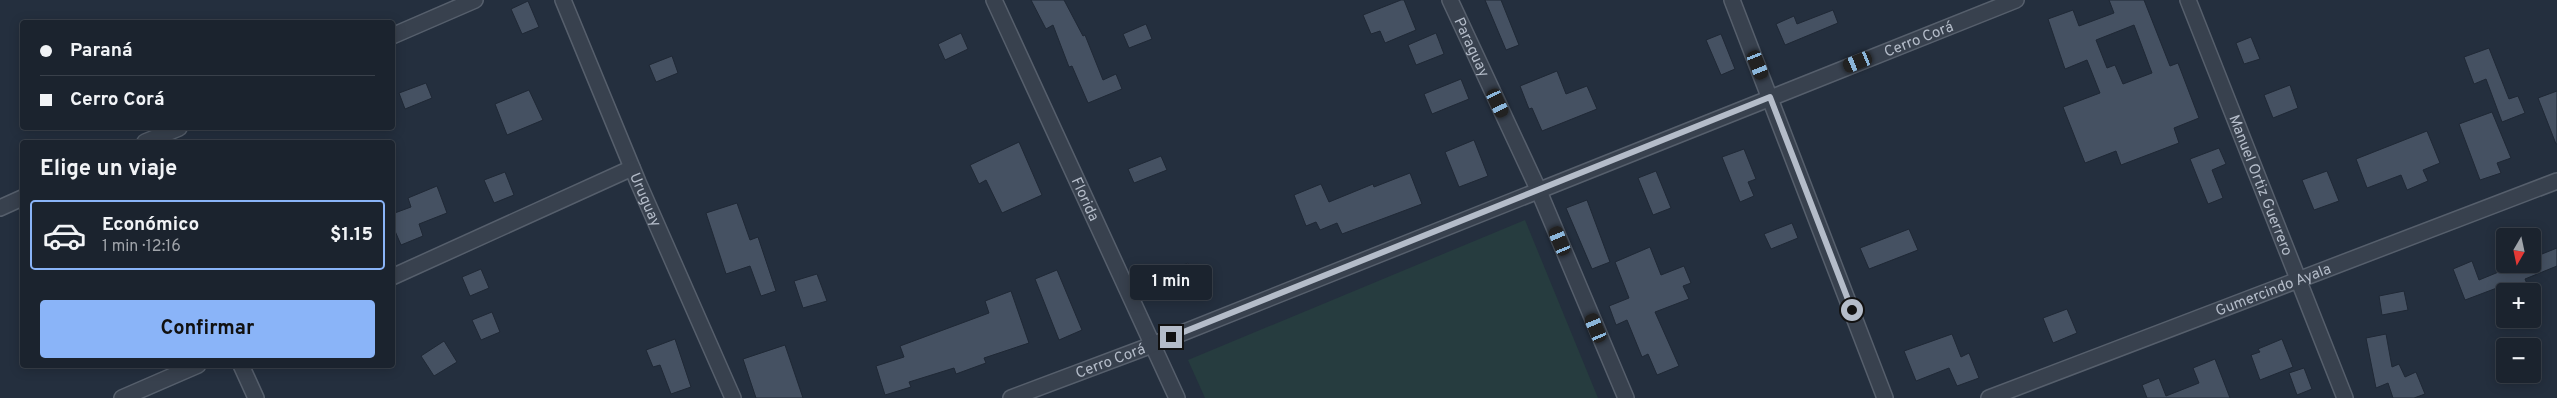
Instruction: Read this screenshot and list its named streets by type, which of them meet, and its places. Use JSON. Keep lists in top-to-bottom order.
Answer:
{
  "streets": {
    "street": [
      "Cerro Corá",
      "Paraguay",
      "Manuel Ortiz Guerrero",
      "Florida",
      "Uruguay",
      "Gumercindo Ayala"
    ]
  },
  "crossings": [
    ["Cerro Corá", "Paraguay"],
    ["Cerro Corá", "Florida"],
    ["Manuel Ortiz Guerrero", "Gumercindo Ayala"]
  ],
  "north": "bottom",
  "page": {
    "banner": ["Paraná", "Cerro Corá"],
    "heading": "Elige un viaje",
    "list": [
      {
        "name": "Económico",
        "note": "1 min · 12:16",
        "value": "$1.15"
      }
    ],
    "map_buttons": ["+", "−"],
    "bubble": "1 min",
    "buttons": "Confirmar"
  }
}
